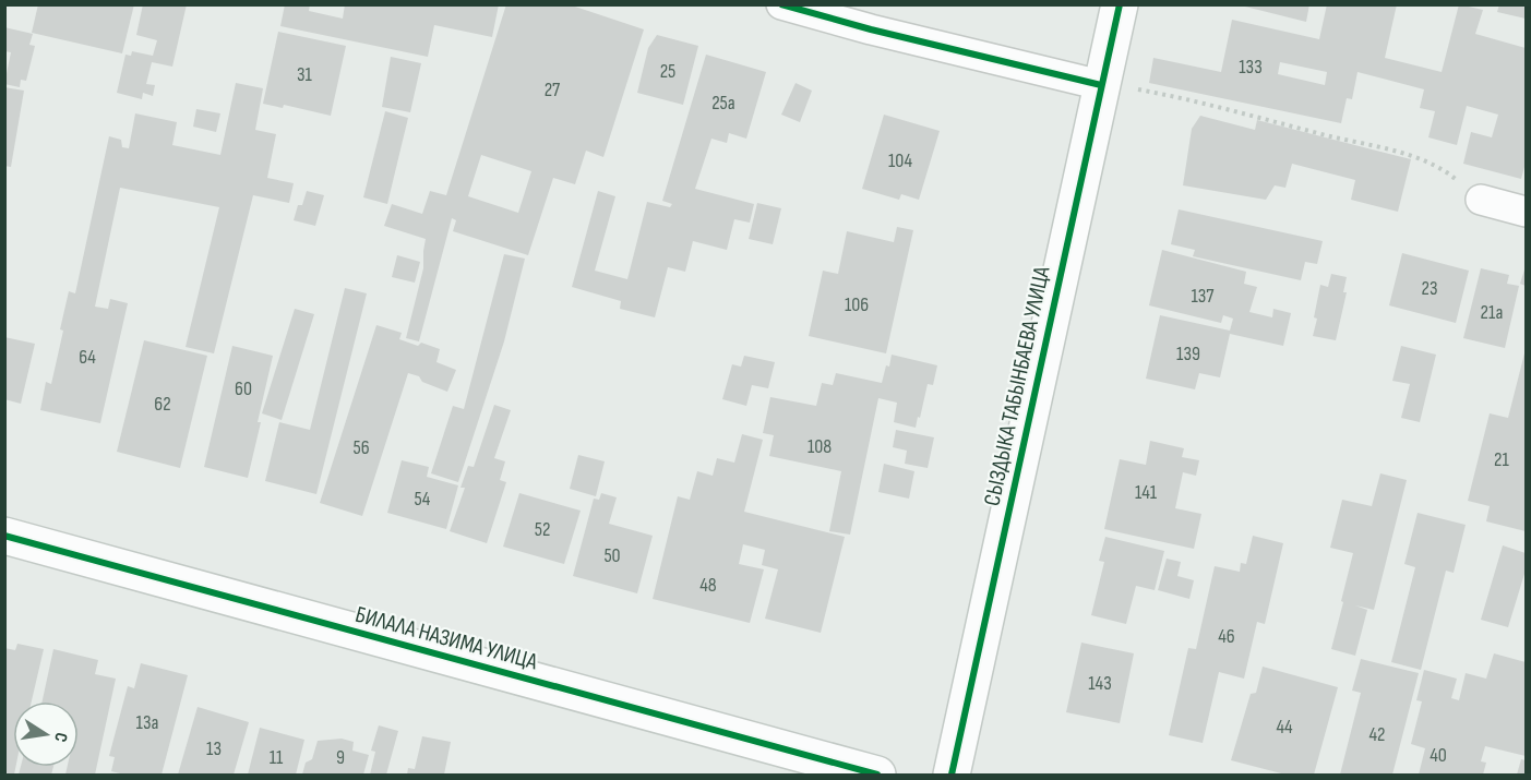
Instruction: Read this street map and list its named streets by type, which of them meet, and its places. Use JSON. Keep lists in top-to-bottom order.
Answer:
{
  "streets": {
    "street": ["СЫЗДЫКА ТАБЫНБАЕВА УЛИЦА", "БИЛАЛА НАЗИМА УЛИЦА"]
  },
  "house_numbers": [
    "133",
    "25",
    "31",
    "27",
    "25а",
    "104",
    "23",
    "137",
    "106",
    "21а",
    "139",
    "64",
    "60",
    "62",
    "108",
    "56",
    "21",
    "141",
    "54",
    "52",
    "50",
    "48",
    "46",
    "143",
    "13а",
    "44",
    "42",
    "13",
    "40",
    "11",
    "9"
  ],
  "north": "right"
}
